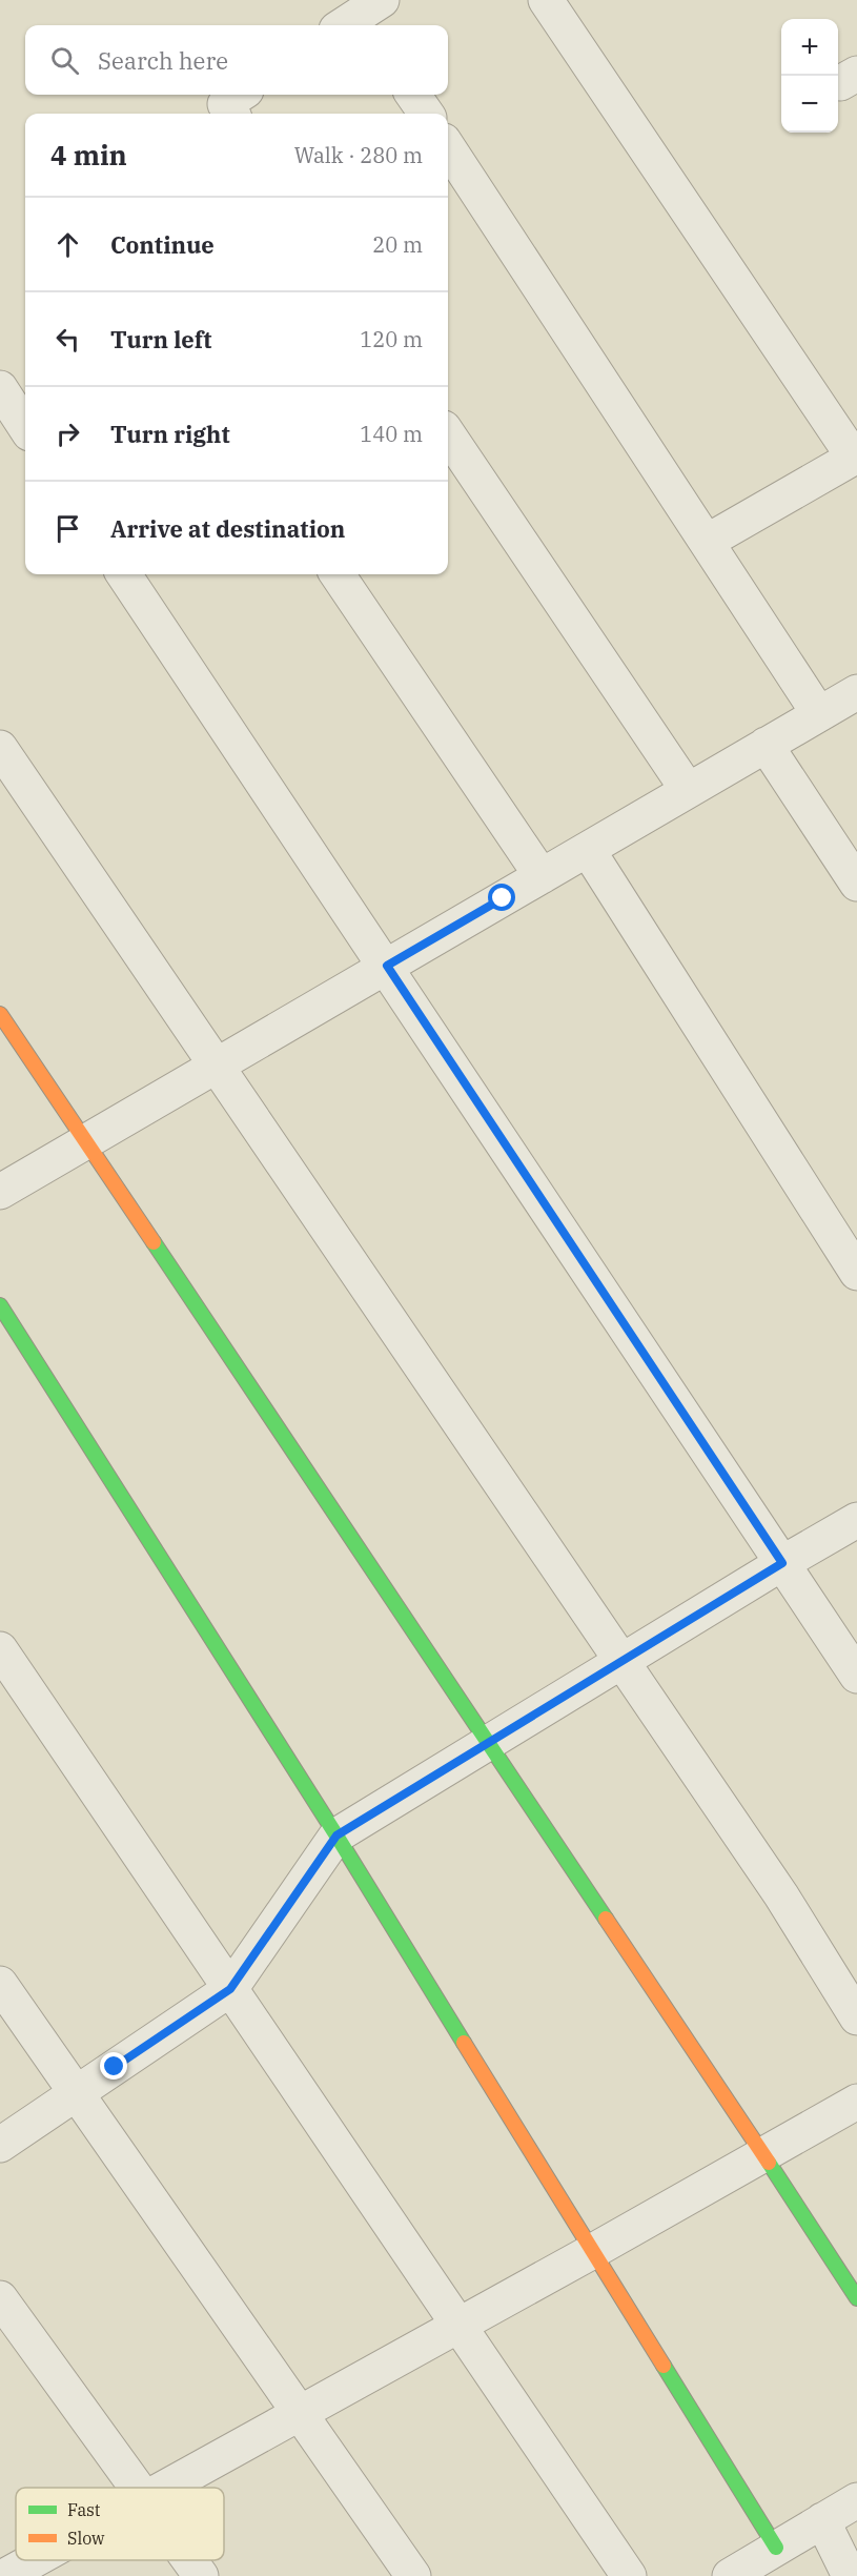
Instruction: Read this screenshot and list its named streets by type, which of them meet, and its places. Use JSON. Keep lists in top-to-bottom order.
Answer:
{
  "legend": ["Fast", "Slow"],
  "page": {
    "map_buttons": ["+", "−"],
    "search": "Search here",
    "heading": ["4 min", "Walk · 280 m"],
    "list": [
      ["Continue", "20 m"],
      ["Turn left", "120 m"],
      ["Turn right", "140 m"],
      "Arrive at destination"
    ]
  }
}
